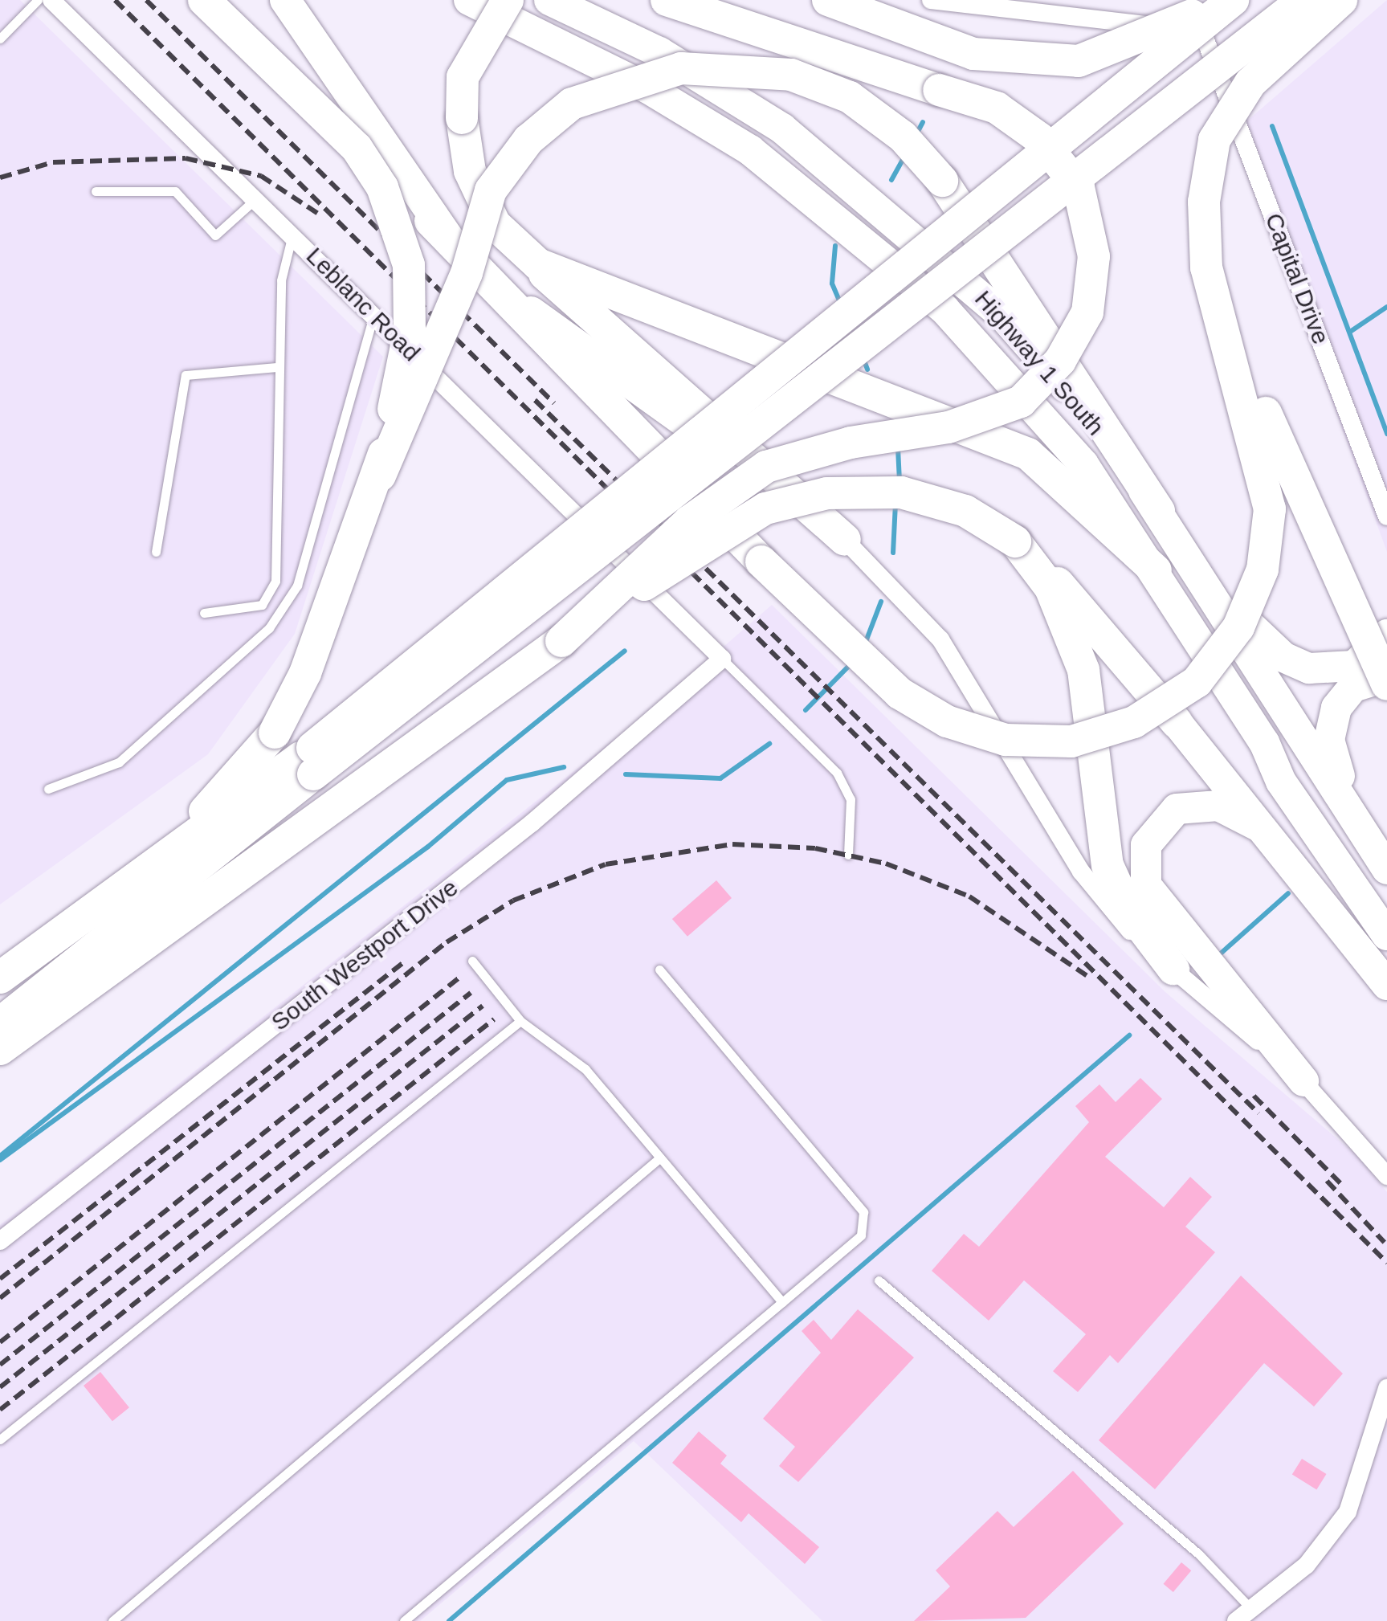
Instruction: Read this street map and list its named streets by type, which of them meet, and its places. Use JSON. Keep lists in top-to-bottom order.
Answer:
{
  "streets": {
    "highway": ["Highway 1 South"],
    "street": ["Capital Drive", "Leblanc Road", "South Westport Drive"]
  },
  "crossings": [
    ["Leblanc Road", "South Westport Drive"]
  ]
}
